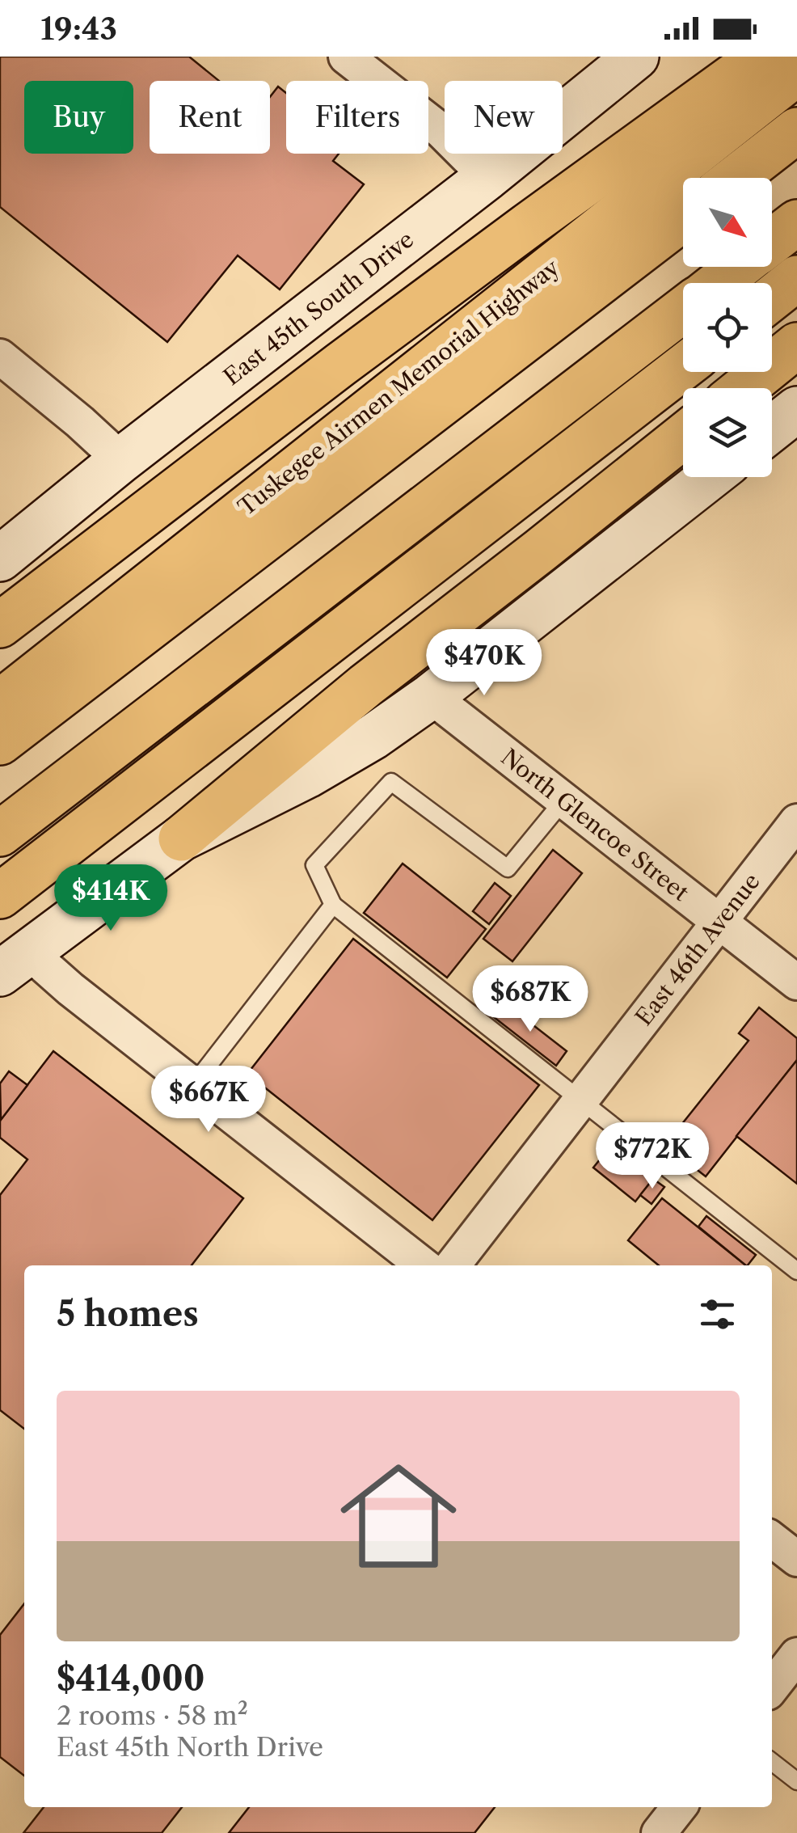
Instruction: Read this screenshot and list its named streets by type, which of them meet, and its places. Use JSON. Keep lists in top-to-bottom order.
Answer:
{
  "streets": {
    "highway": ["Tuskegee Airmen Memorial Highway"],
    "main road": ["East 45th South Drive"],
    "street": ["North Glencoe Street", "East 46th Avenue"]
  },
  "crossings": [
    ["North Glencoe Street", "East 46th Avenue"]
  ],
  "north": "bottom right",
  "page": {
    "status": "19:43",
    "chip": [
      "Buy",
      "Rent",
      "Filters",
      "New"
    ],
    "price": [
      "$470K",
      "$414K",
      "$687K",
      "$667K",
      "$772K"
    ],
    "heading": "5 homes",
    "list": [
      {
        "name": "$414,000",
        "note": "2 rooms · 58 m² · East 45th North Drive"
      }
    ]
  }
}
